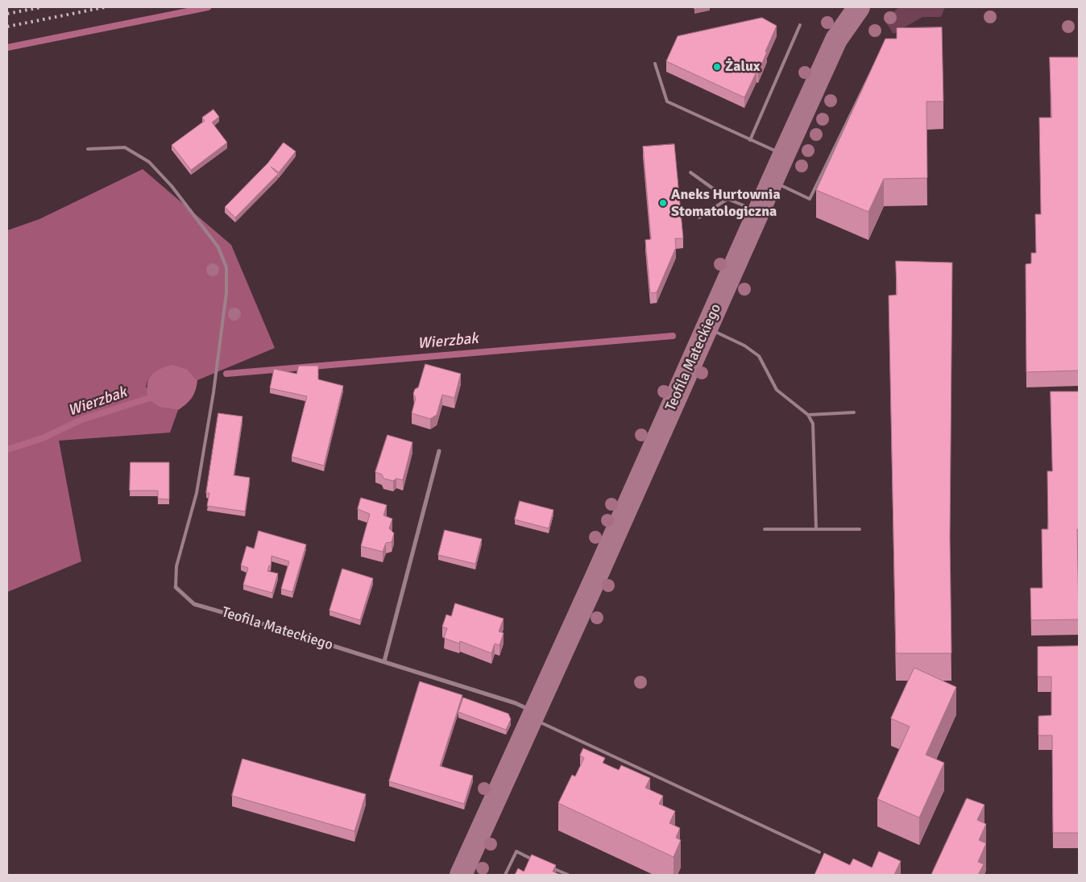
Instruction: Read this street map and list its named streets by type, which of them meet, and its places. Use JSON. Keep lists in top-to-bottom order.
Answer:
{
  "streets": {
    "street": ["Teofila Mateckiego"]
  },
  "water": ["Wierzbak"],
  "places": ["Żalux", "Aneks Hurtownia Stomatologiczna"]
}
